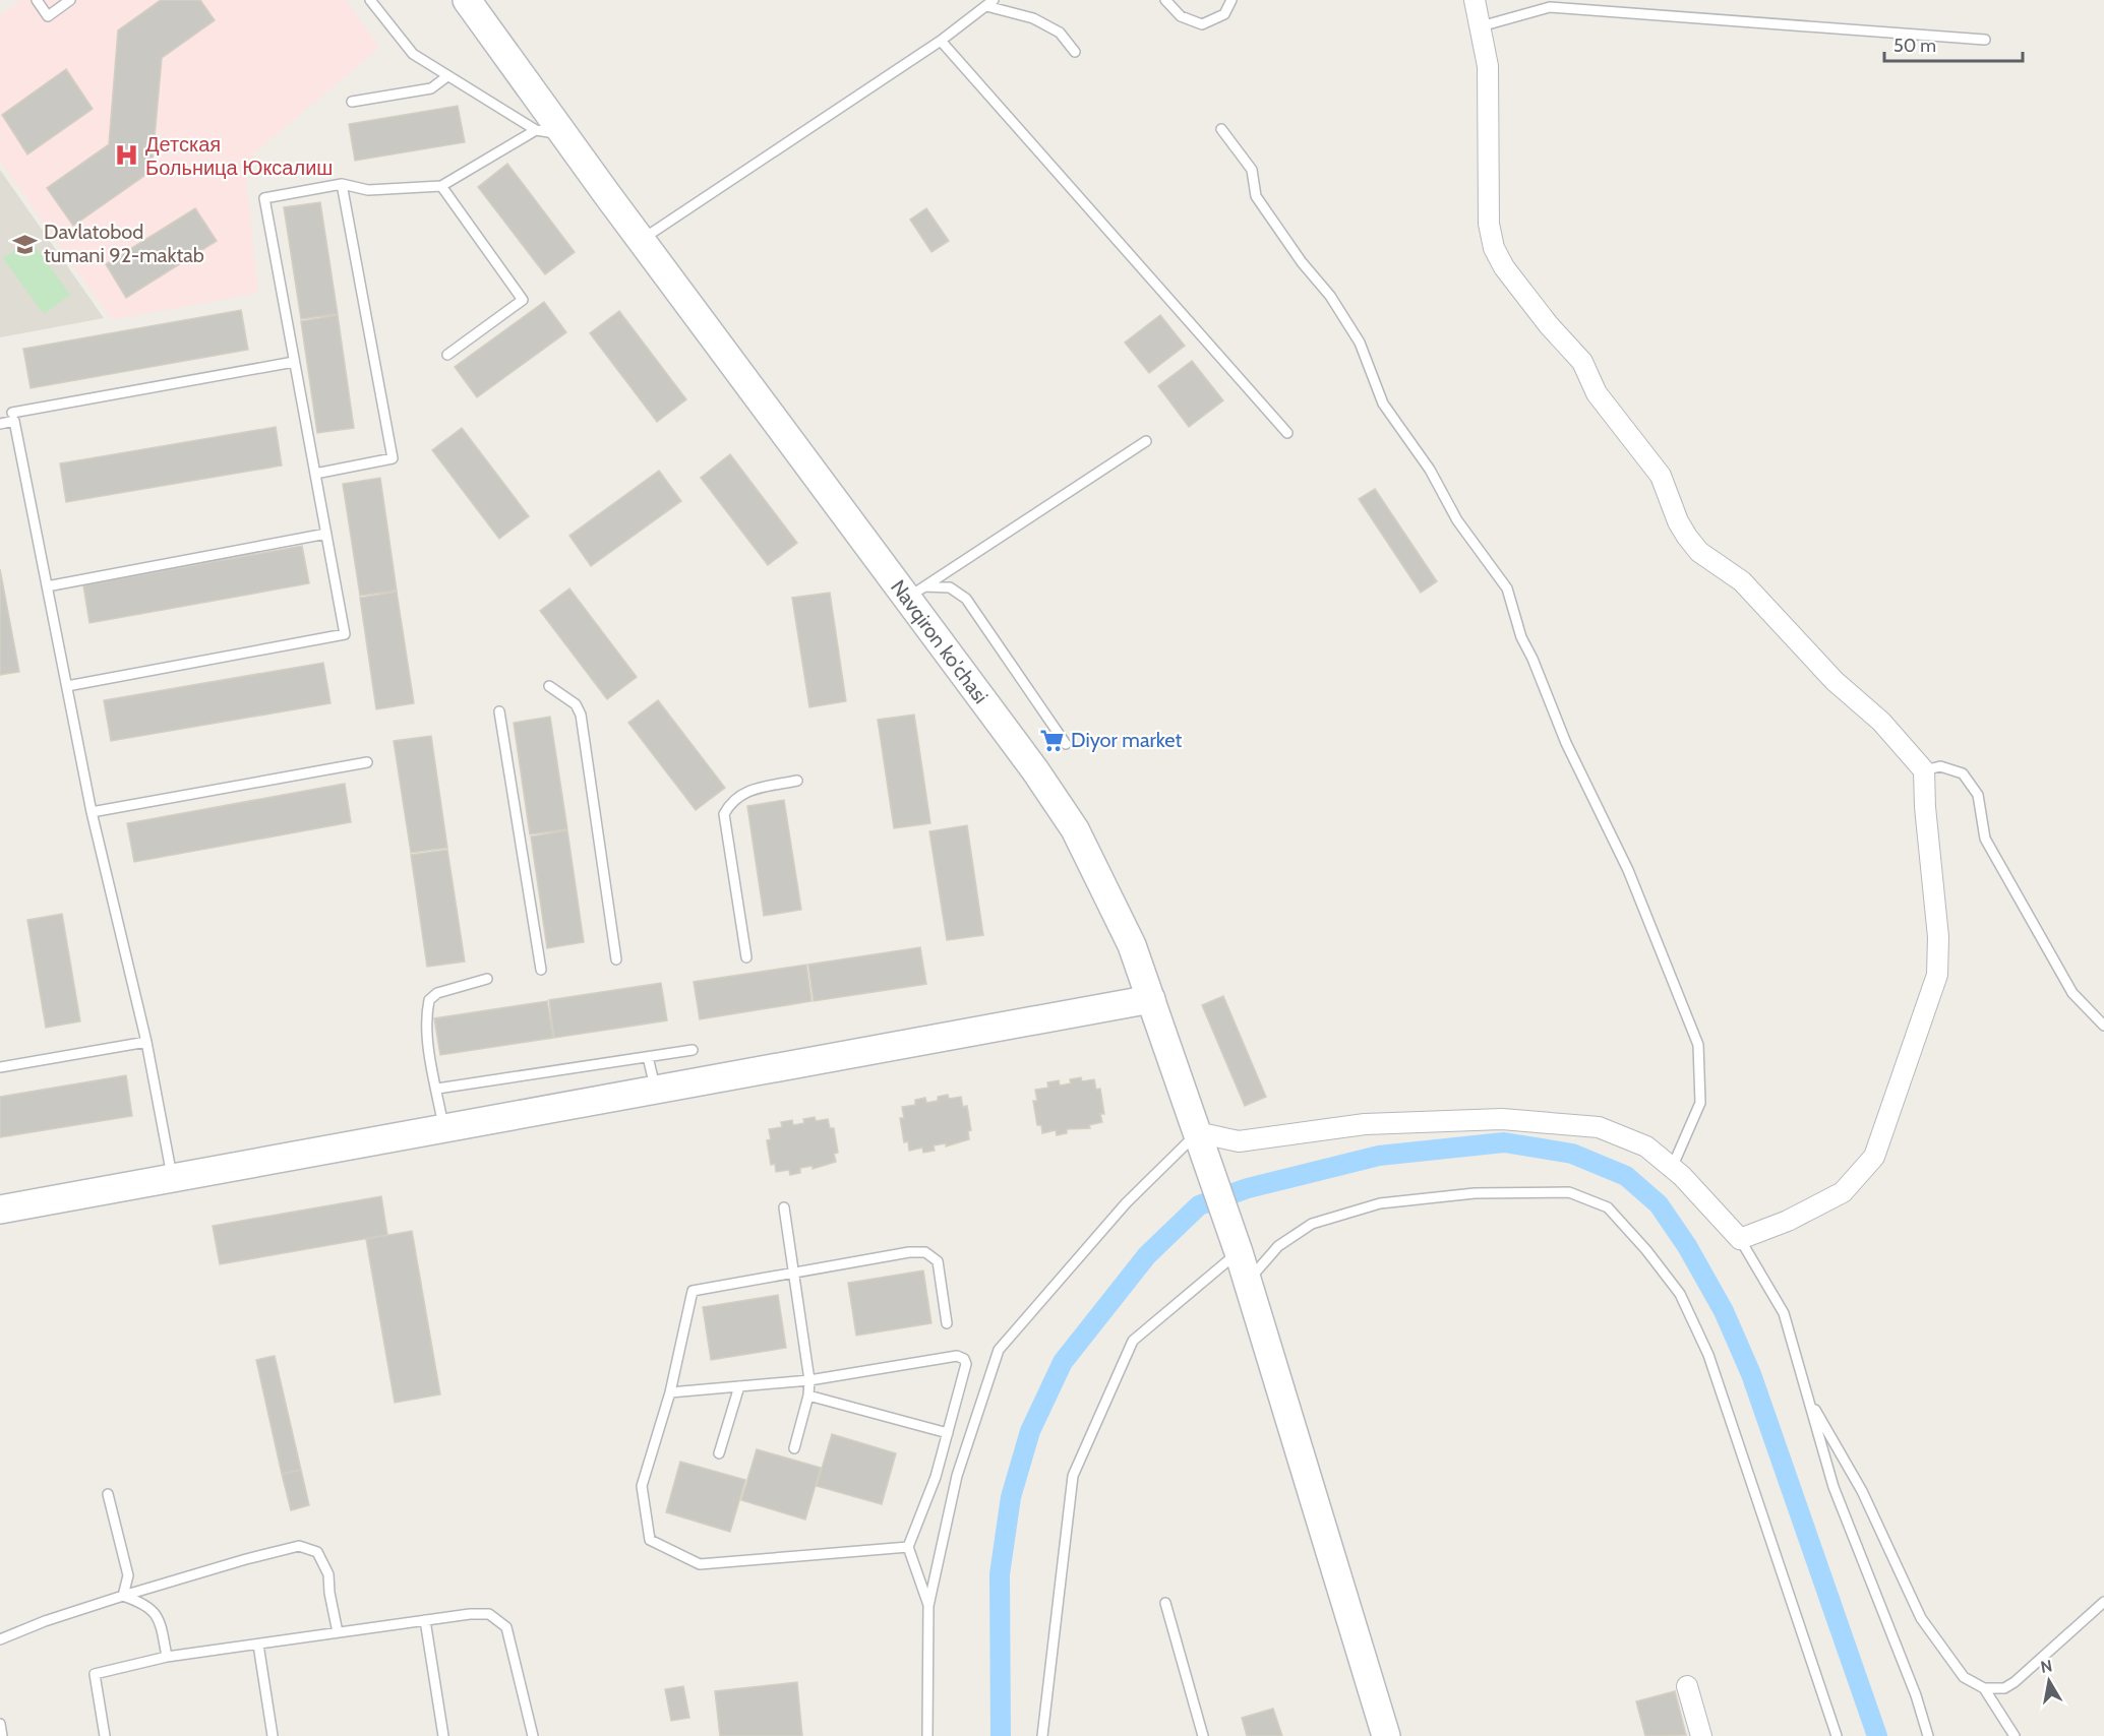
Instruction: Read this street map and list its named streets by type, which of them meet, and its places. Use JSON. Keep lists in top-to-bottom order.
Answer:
{
  "streets": {
    "main road": ["Navqiron ko'chasi"]
  },
  "places": {
    "hospital": ["Детская Больница Юксалиш"],
    "school or university": ["Davlatobod tumani 92-maktab"],
    "supermarket": ["Diyor market"]
  },
  "scale_bar": "50 m",
  "north": "top"
}
